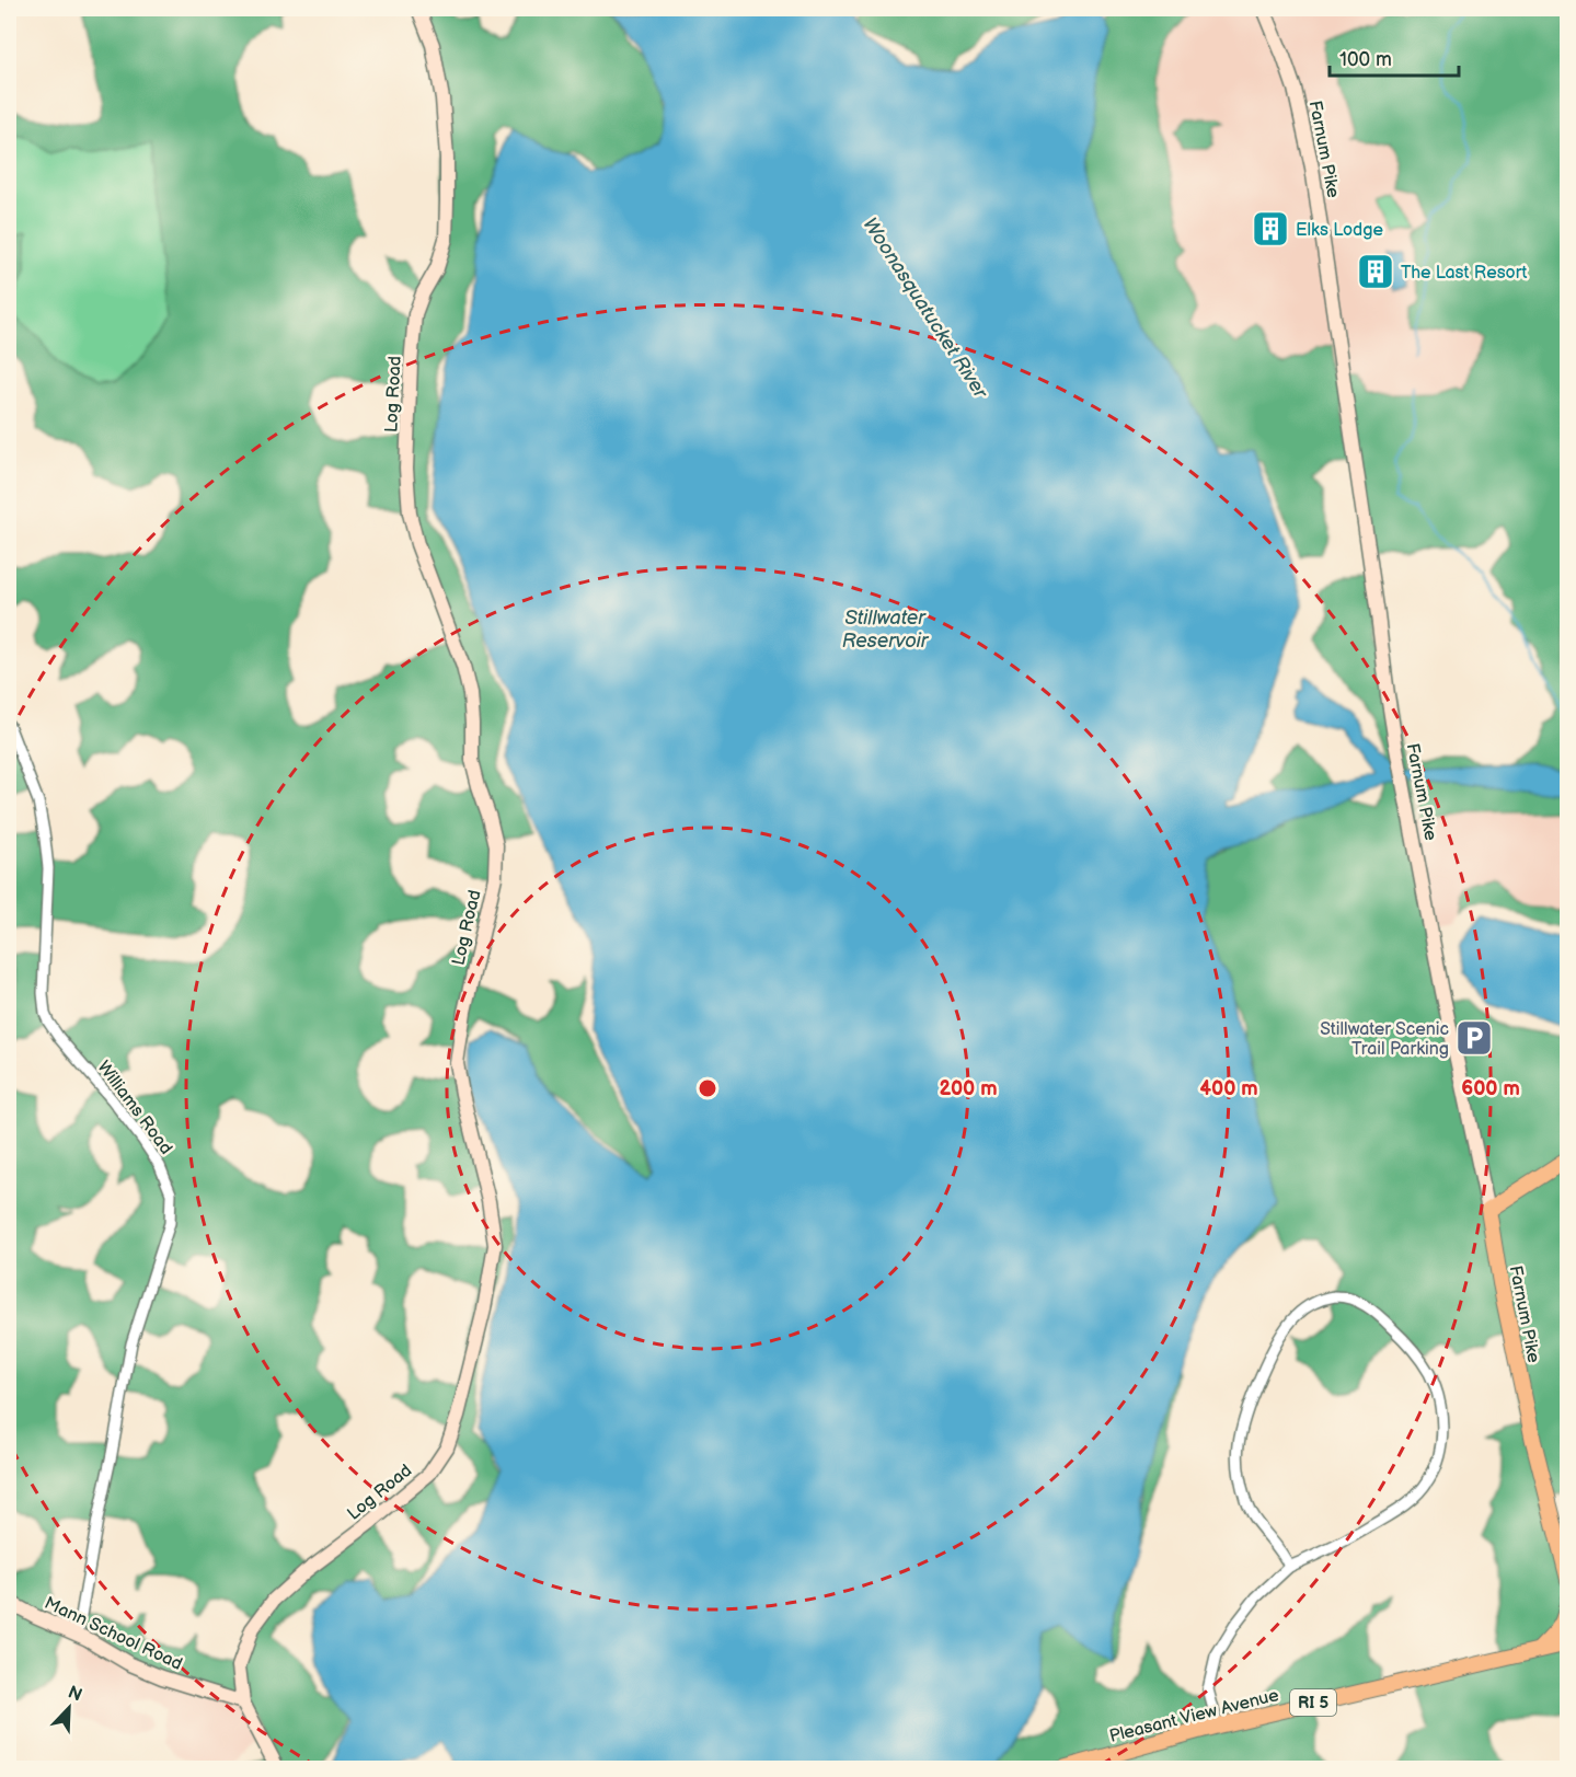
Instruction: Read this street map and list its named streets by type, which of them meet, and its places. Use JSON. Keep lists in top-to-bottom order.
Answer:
{
  "streets": {
    "main road": ["Farnum Pike", "RI 5", "Pleasant View Avenue"],
    "street": ["Log Road", "Williams Road", "Mann School Road"]
  },
  "crossings": [
    ["Log Road", "Mann School Road"],
    ["Williams Road", "Mann School Road"]
  ],
  "water": ["Woonasquatucket River", "Stillwater Reservoir"],
  "places": {
    "building": ["Elks Lodge", "The Last Resort"],
    "parking": ["Stillwater Scenic Trail Parking"]
  },
  "scale_bar": "100 m",
  "north": "top right",
  "rings": ["200 m", "400 m", "600 m"]
}
